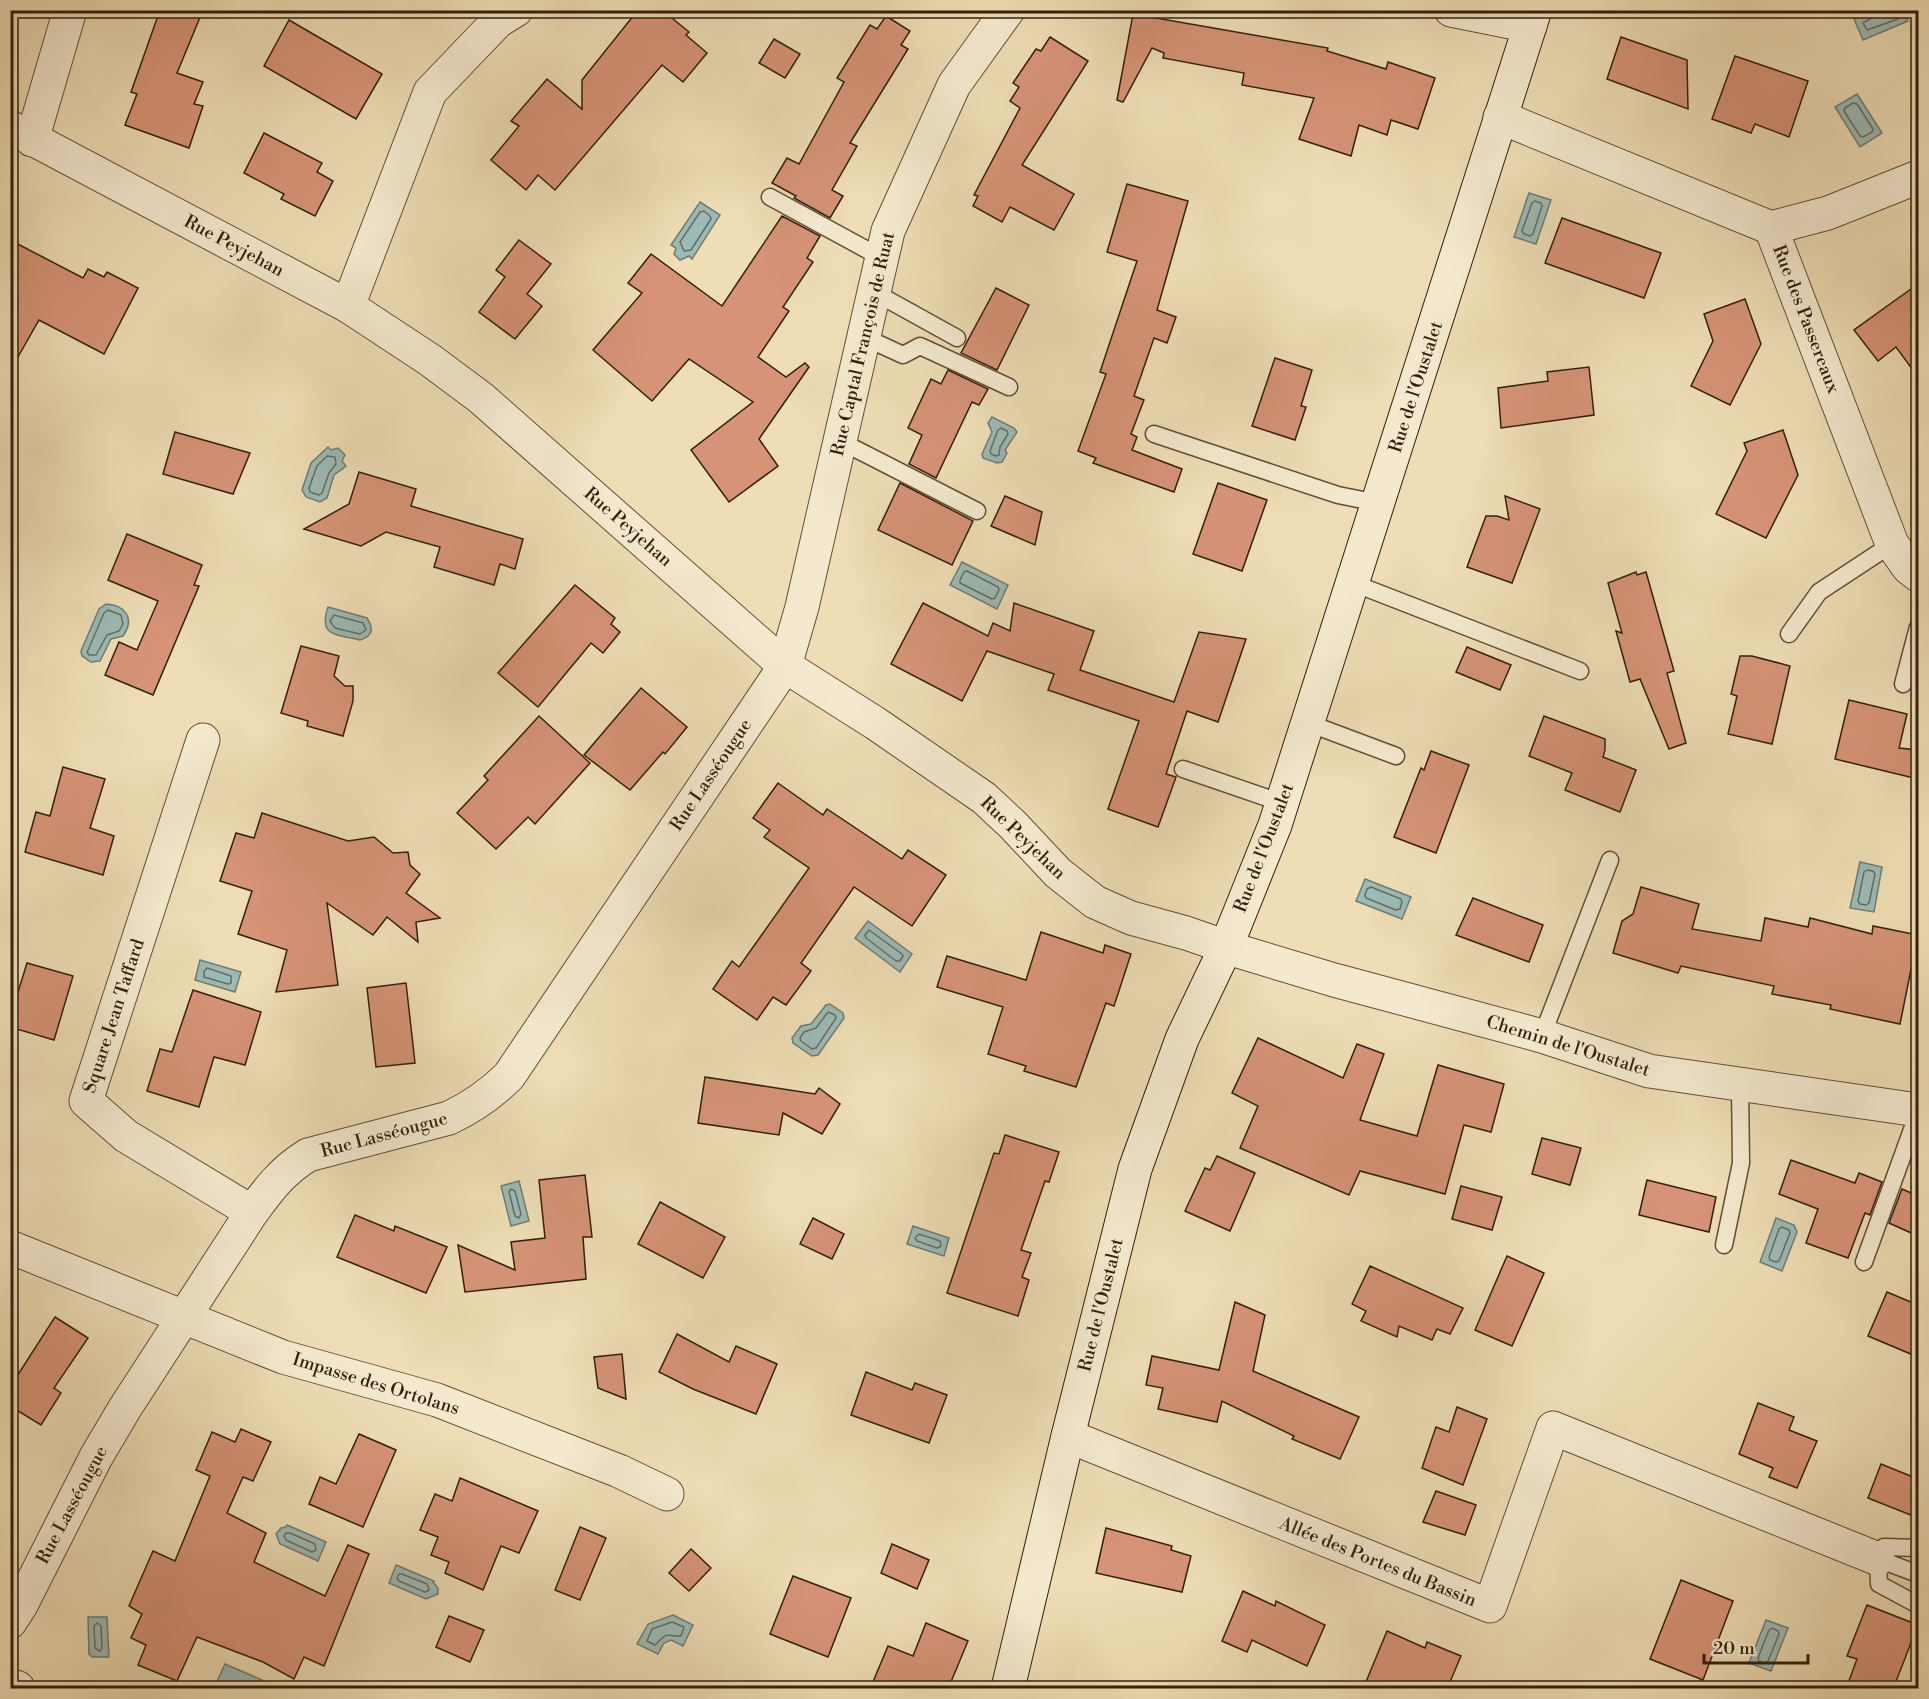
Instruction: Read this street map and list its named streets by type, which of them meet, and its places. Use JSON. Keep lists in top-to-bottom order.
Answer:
{
  "streets": {
    "street": [
      "Rue Peyjehan",
      "Rue des Passereaux",
      "Rue Captal François de Ruat",
      "Rue de l'Oustalet",
      "Rue Lasséougue",
      "Square Jean Taffard",
      "Chemin de l'Oustalet",
      "Impasse des Ortolans",
      "Allée des Portes du Bassin"
    ]
  },
  "crossings": [
    ["Rue Peyjehan", "Rue Captal François de Ruat"],
    ["Rue Peyjehan", "Rue de l'Oustalet"],
    ["Rue Peyjehan", "Rue Lasséougue"],
    ["Rue Peyjehan", "Chemin de l'Oustalet"],
    ["Rue des Passereaux", "Rue de l'Oustalet"],
    ["Rue Captal François de Ruat", "Rue Lasséougue"],
    ["Rue de l'Oustalet", "Chemin de l'Oustalet"],
    ["Rue de l'Oustalet", "Allée des Portes du Bassin"],
    ["Rue Lasséougue", "Square Jean Taffard"],
    ["Rue Lasséougue", "Impasse des Ortolans"]
  ],
  "scale_bar": "20 m"
}
